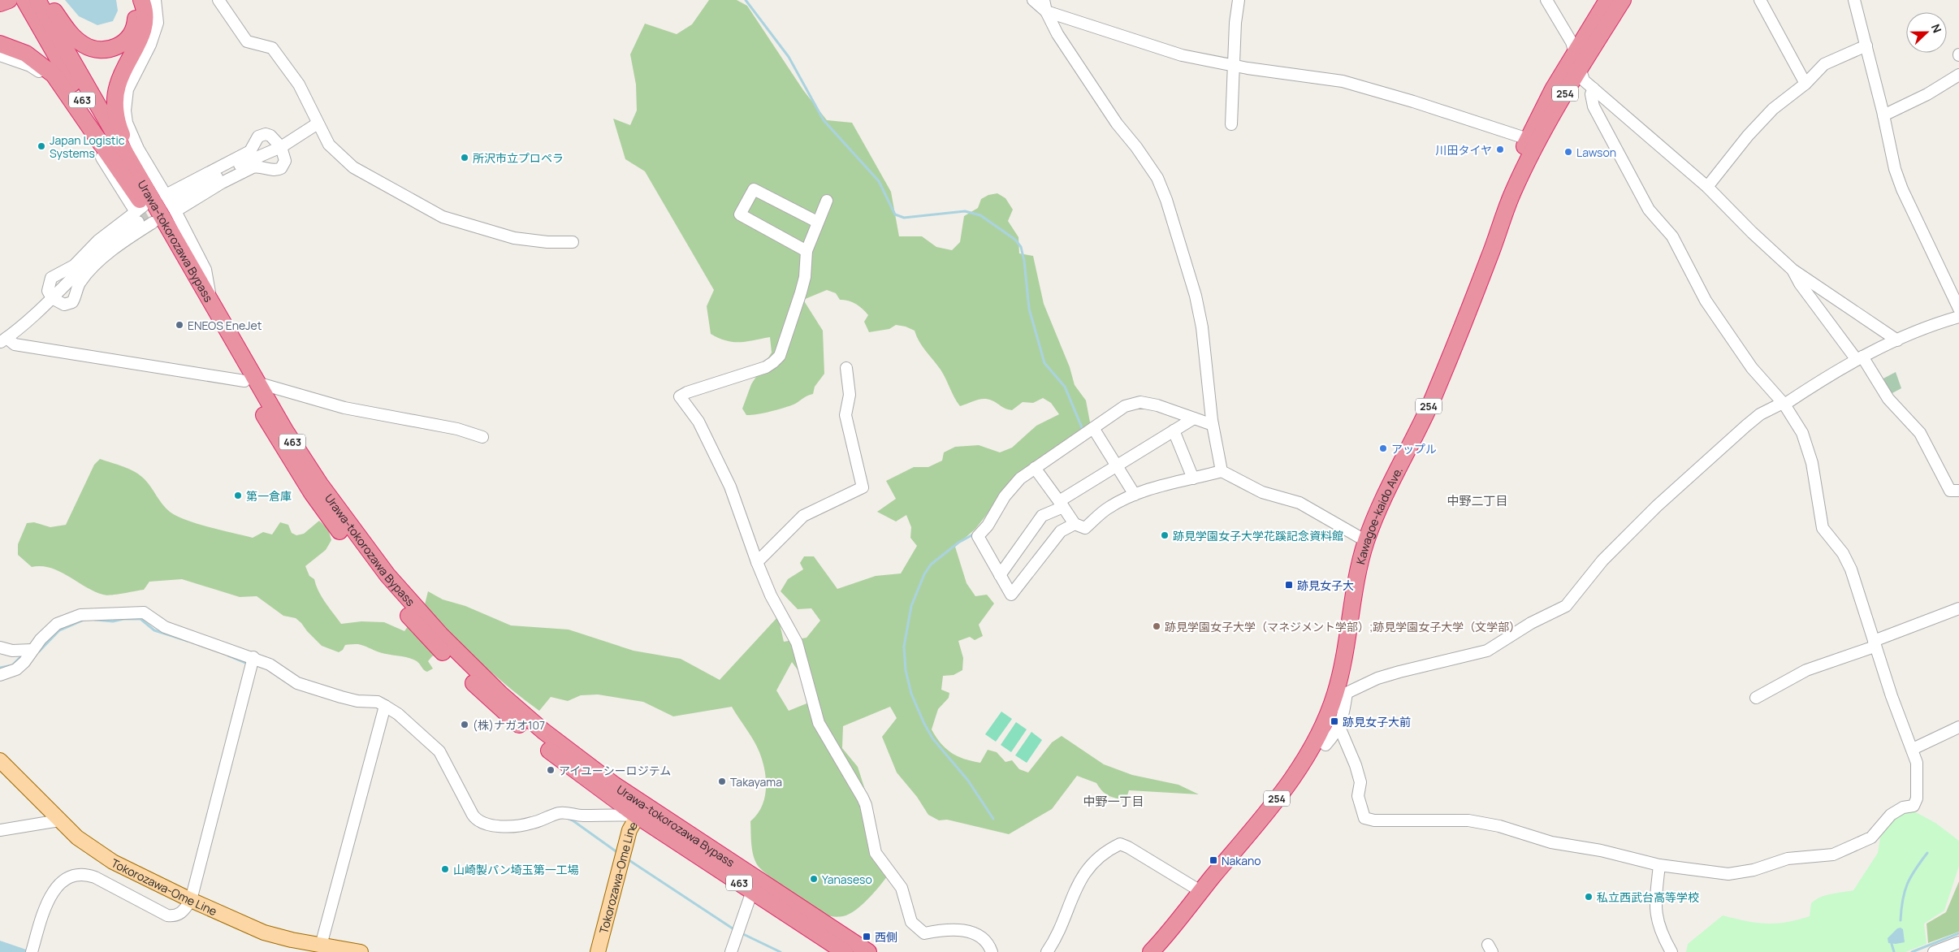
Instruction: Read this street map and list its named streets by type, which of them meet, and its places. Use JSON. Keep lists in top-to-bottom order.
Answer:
{
  "streets": {
    "highway": [
      "254",
      "463",
      "Urawa-tokorozawa Bypass",
      "Kawagoe-kaido Ave."
    ],
    "main road": ["Tokorozawa-Ome Line"]
  },
  "crossings": [
    ["Urawa-tokorozawa Bypass", "Tokorozawa-Ome Line"]
  ],
  "districts": ["中野二丁目", "中野一丁目"],
  "places": {
    "other": [
      "Japan Logistic Systems",
      "川田タイヤ",
      "Lawson",
      "所沢市立プロペラ",
      "ENEOS EneJet",
      "アップル",
      "第一倉庫",
      "跡見学園女子大学花蹊記念資料館",
      "跡見学園女子大学（マネジメント学部）;跡見学園女子大学（文学部）",
      "(株)ナガオ107",
      "アイユーシーロジテム",
      "Takayama",
      "山崎製パン埼玉第一工場",
      "Yanaseso",
      "私立西武台高等学校"
    ],
    "transit": [
      "跡見女子大",
      "跡見女子大前",
      "Nakano",
      "西側"
    ]
  },
  "north": "right"
}
